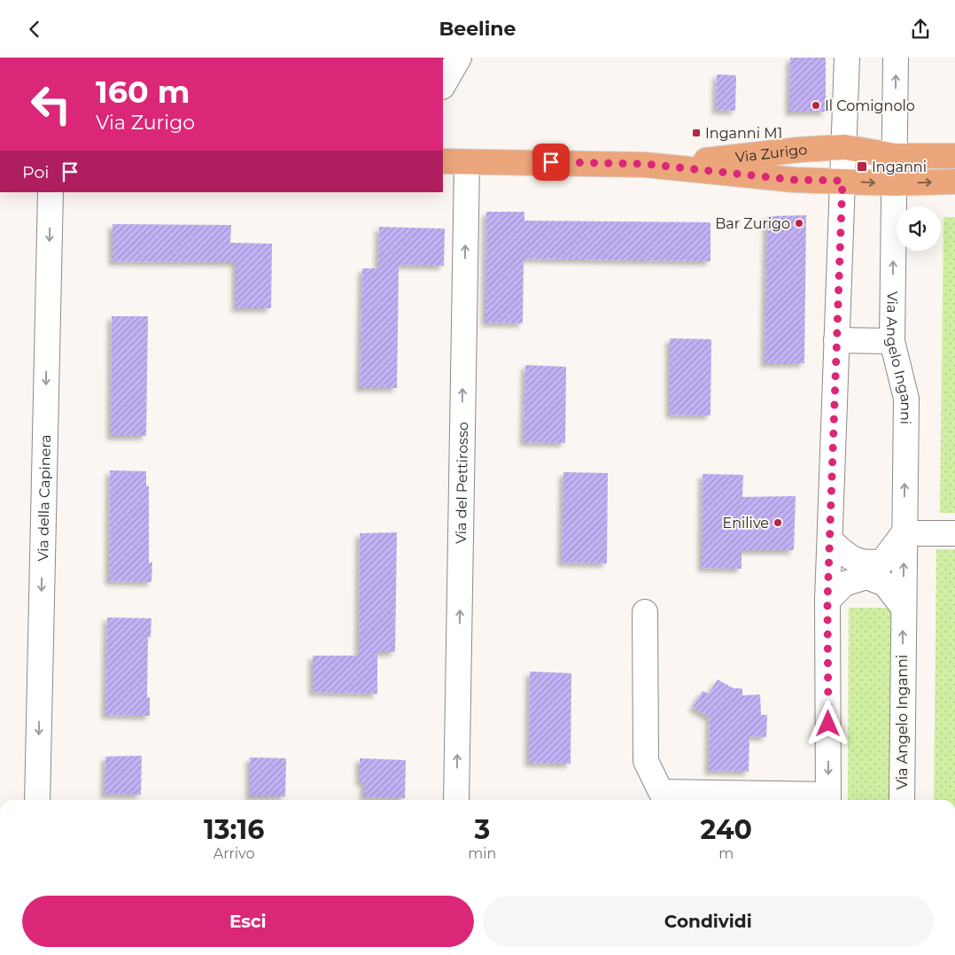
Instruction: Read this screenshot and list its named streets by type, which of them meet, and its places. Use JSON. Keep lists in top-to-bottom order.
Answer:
{
  "streets": {
    "main road": ["Via Zurigo"],
    "street": ["Via Angelo Inganni", "Via del Pettirosso", "Via della Capinera"]
  },
  "crossings": [
    ["Via Zurigo", "Via Angelo Inganni"],
    ["Via Zurigo", "Via del Pettirosso"]
  ],
  "one_way": ["Via del Pettirosso", "Via della Capinera"],
  "places": {
    "other": ["Il Comignolo", "Bar Zurigo", "Enilive"],
    "transit": ["Inganni M1", "Inganni"]
  },
  "page": {
    "header": "Beeline",
    "turn": ["160 m", "Via Zurigo"],
    "then": "Poi",
    "eta": [
      "13:16",
      "Arrivo",
      "3",
      "min",
      "240",
      "m"
    ],
    "buttons": ["Esci", "Condividi"]
  }
}
